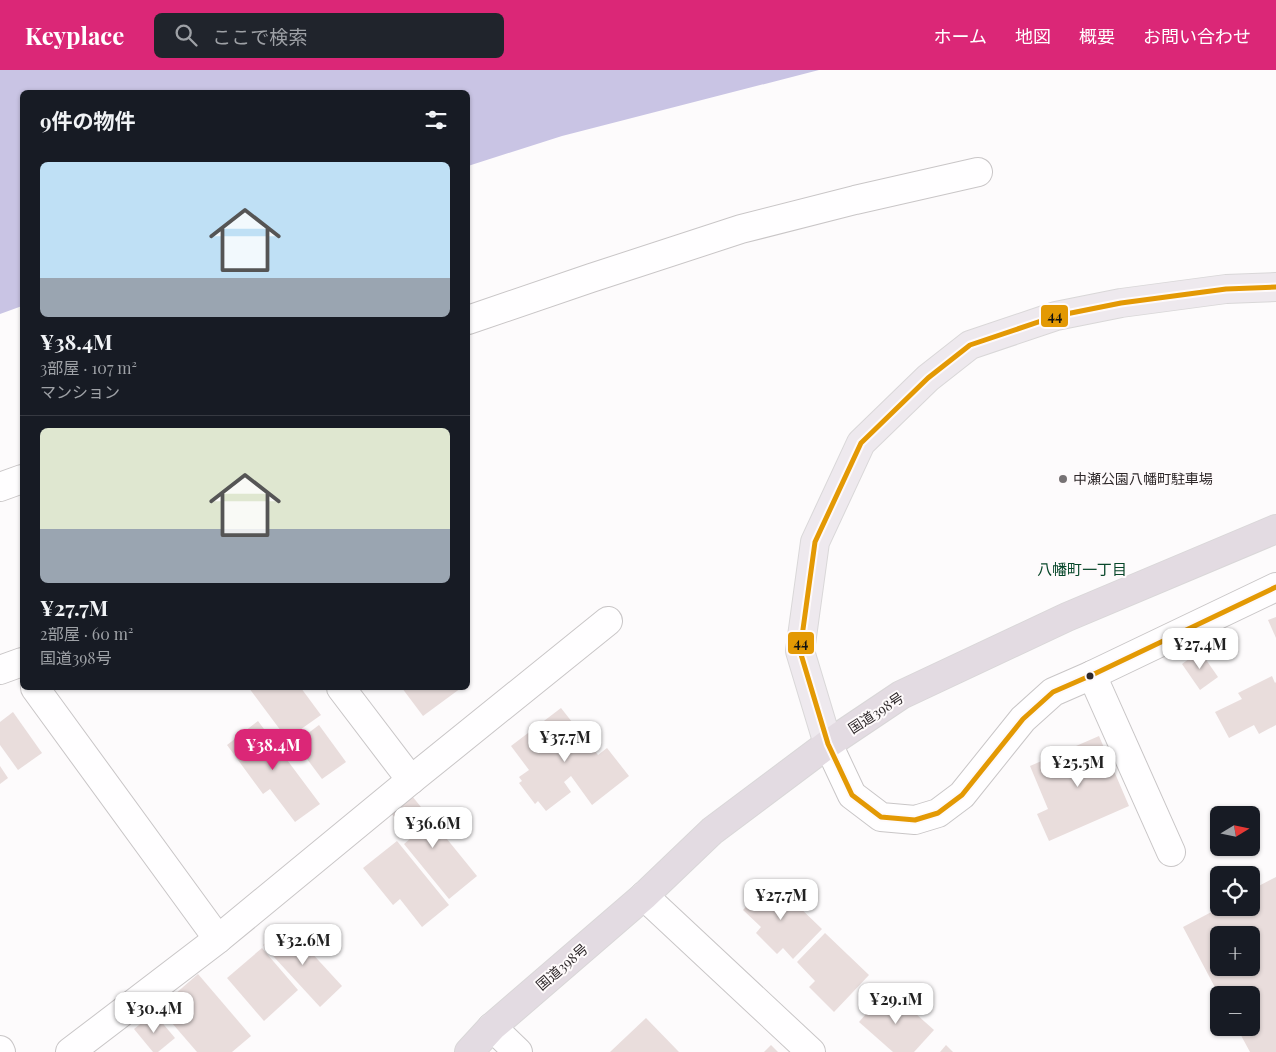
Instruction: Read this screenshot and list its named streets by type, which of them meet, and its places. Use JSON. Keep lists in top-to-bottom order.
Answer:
{
  "streets": {
    "highway": ["国道398号"]
  },
  "districts": ["八幡町一丁目"],
  "places": ["中瀬公園八幡町駐車場"],
  "lines": ["transit line 44"],
  "north": "right",
  "page": {
    "header": "Keyplace",
    "search": "ここで検索",
    "nav": [
      "ホーム",
      "地図",
      "概要",
      "お問い合わせ"
    ],
    "heading": "9件の物件",
    "list": [
      {
        "name": "¥38.4M",
        "note": "3部屋 · 107 m² · マンション"
      },
      {
        "name": "¥27.7M",
        "note": "2部屋 · 60 m² · 国道398号"
      }
    ],
    "price": [
      "¥27.4M",
      "¥37.7M",
      "¥38.4M",
      "¥25.5M",
      "¥36.6M",
      "¥27.7M",
      "¥32.6M",
      "¥29.1M",
      "¥30.4M"
    ],
    "map_buttons": ["+", "−"]
  }
}
